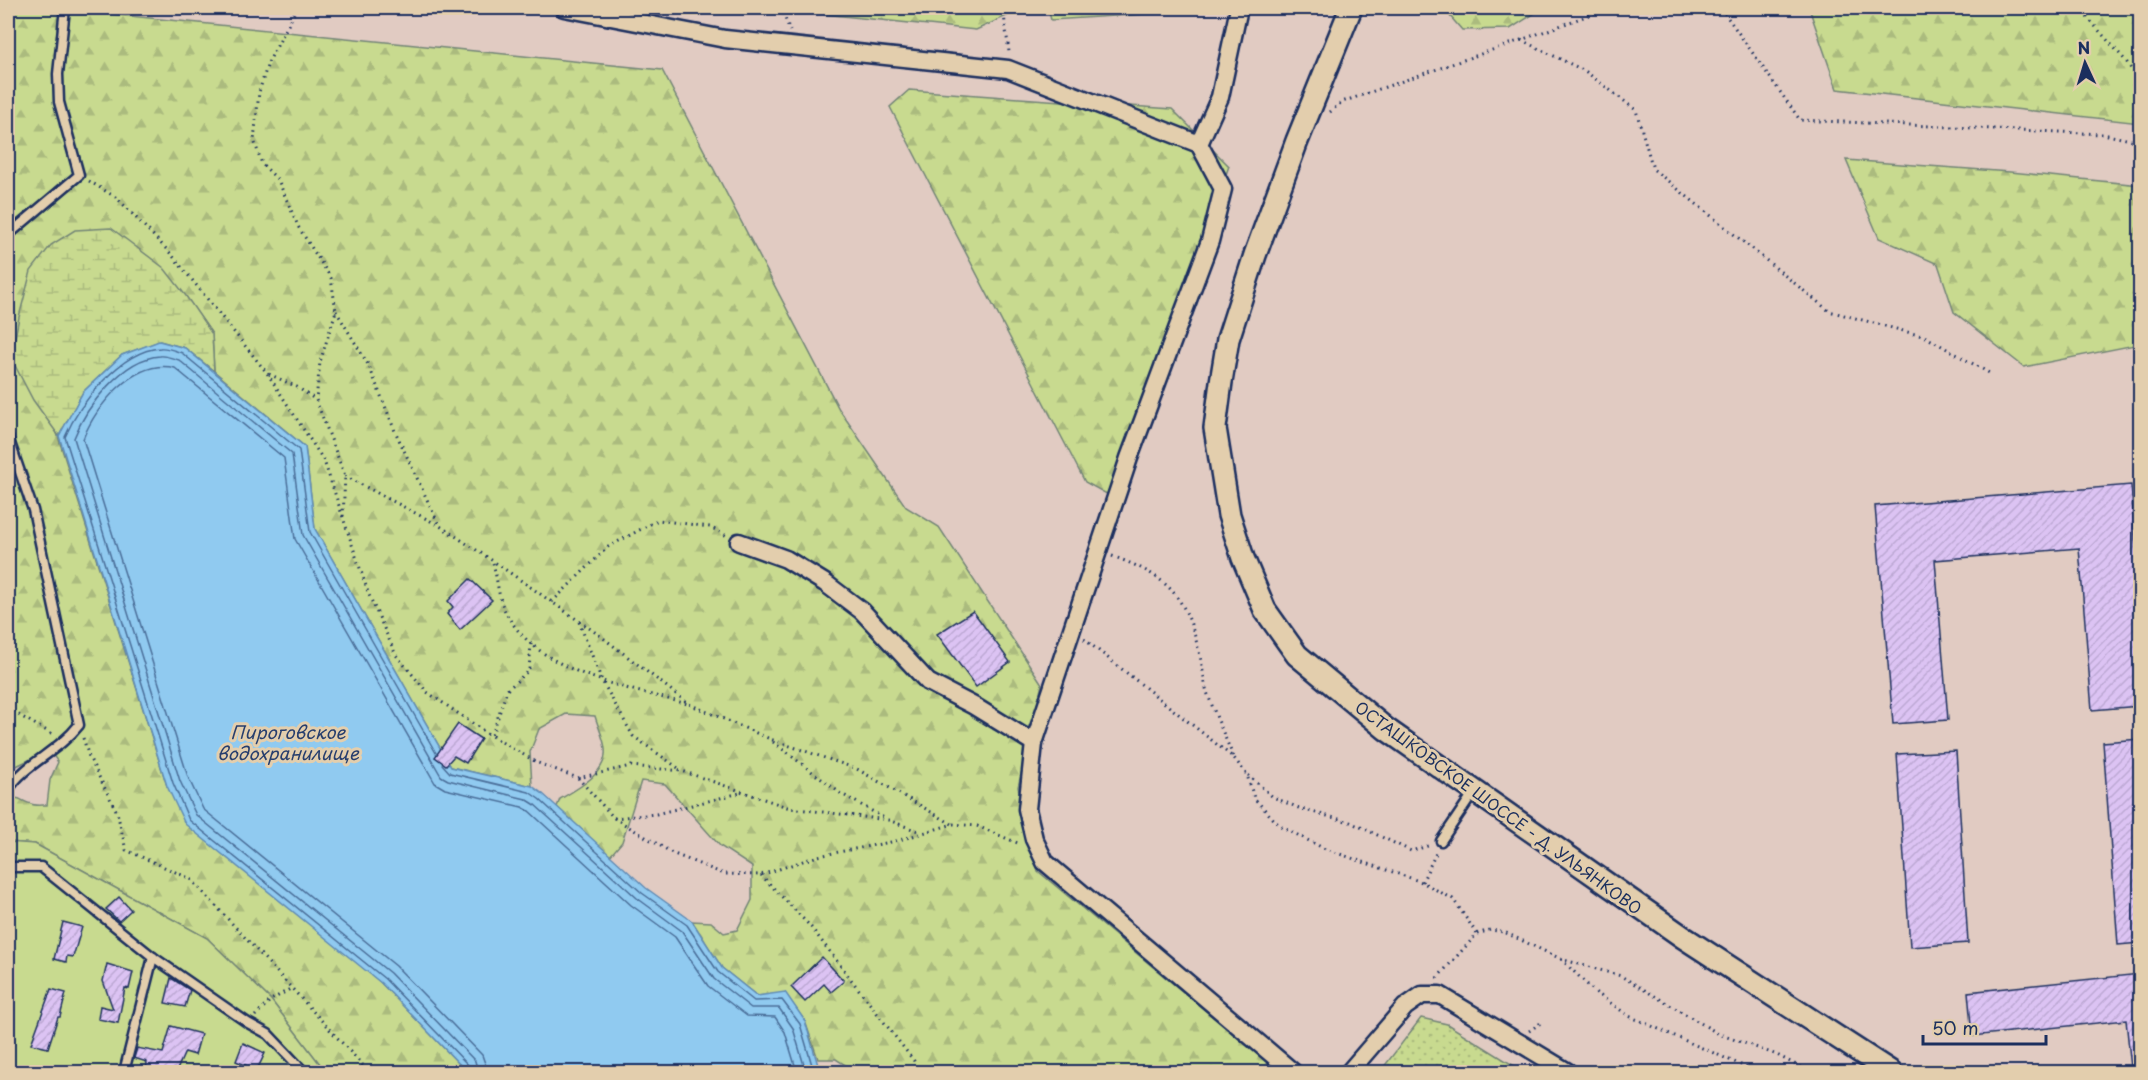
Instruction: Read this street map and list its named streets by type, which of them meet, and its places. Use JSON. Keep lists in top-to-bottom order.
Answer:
{
  "streets": {
    "street": ["ОСТАШКОВСКОЕ ШОССЕ - Д. УЛЬЯНКОВО"]
  },
  "water": ["Пироговское водохранилище"],
  "scale_bar": "50 m",
  "north": "top"
}
